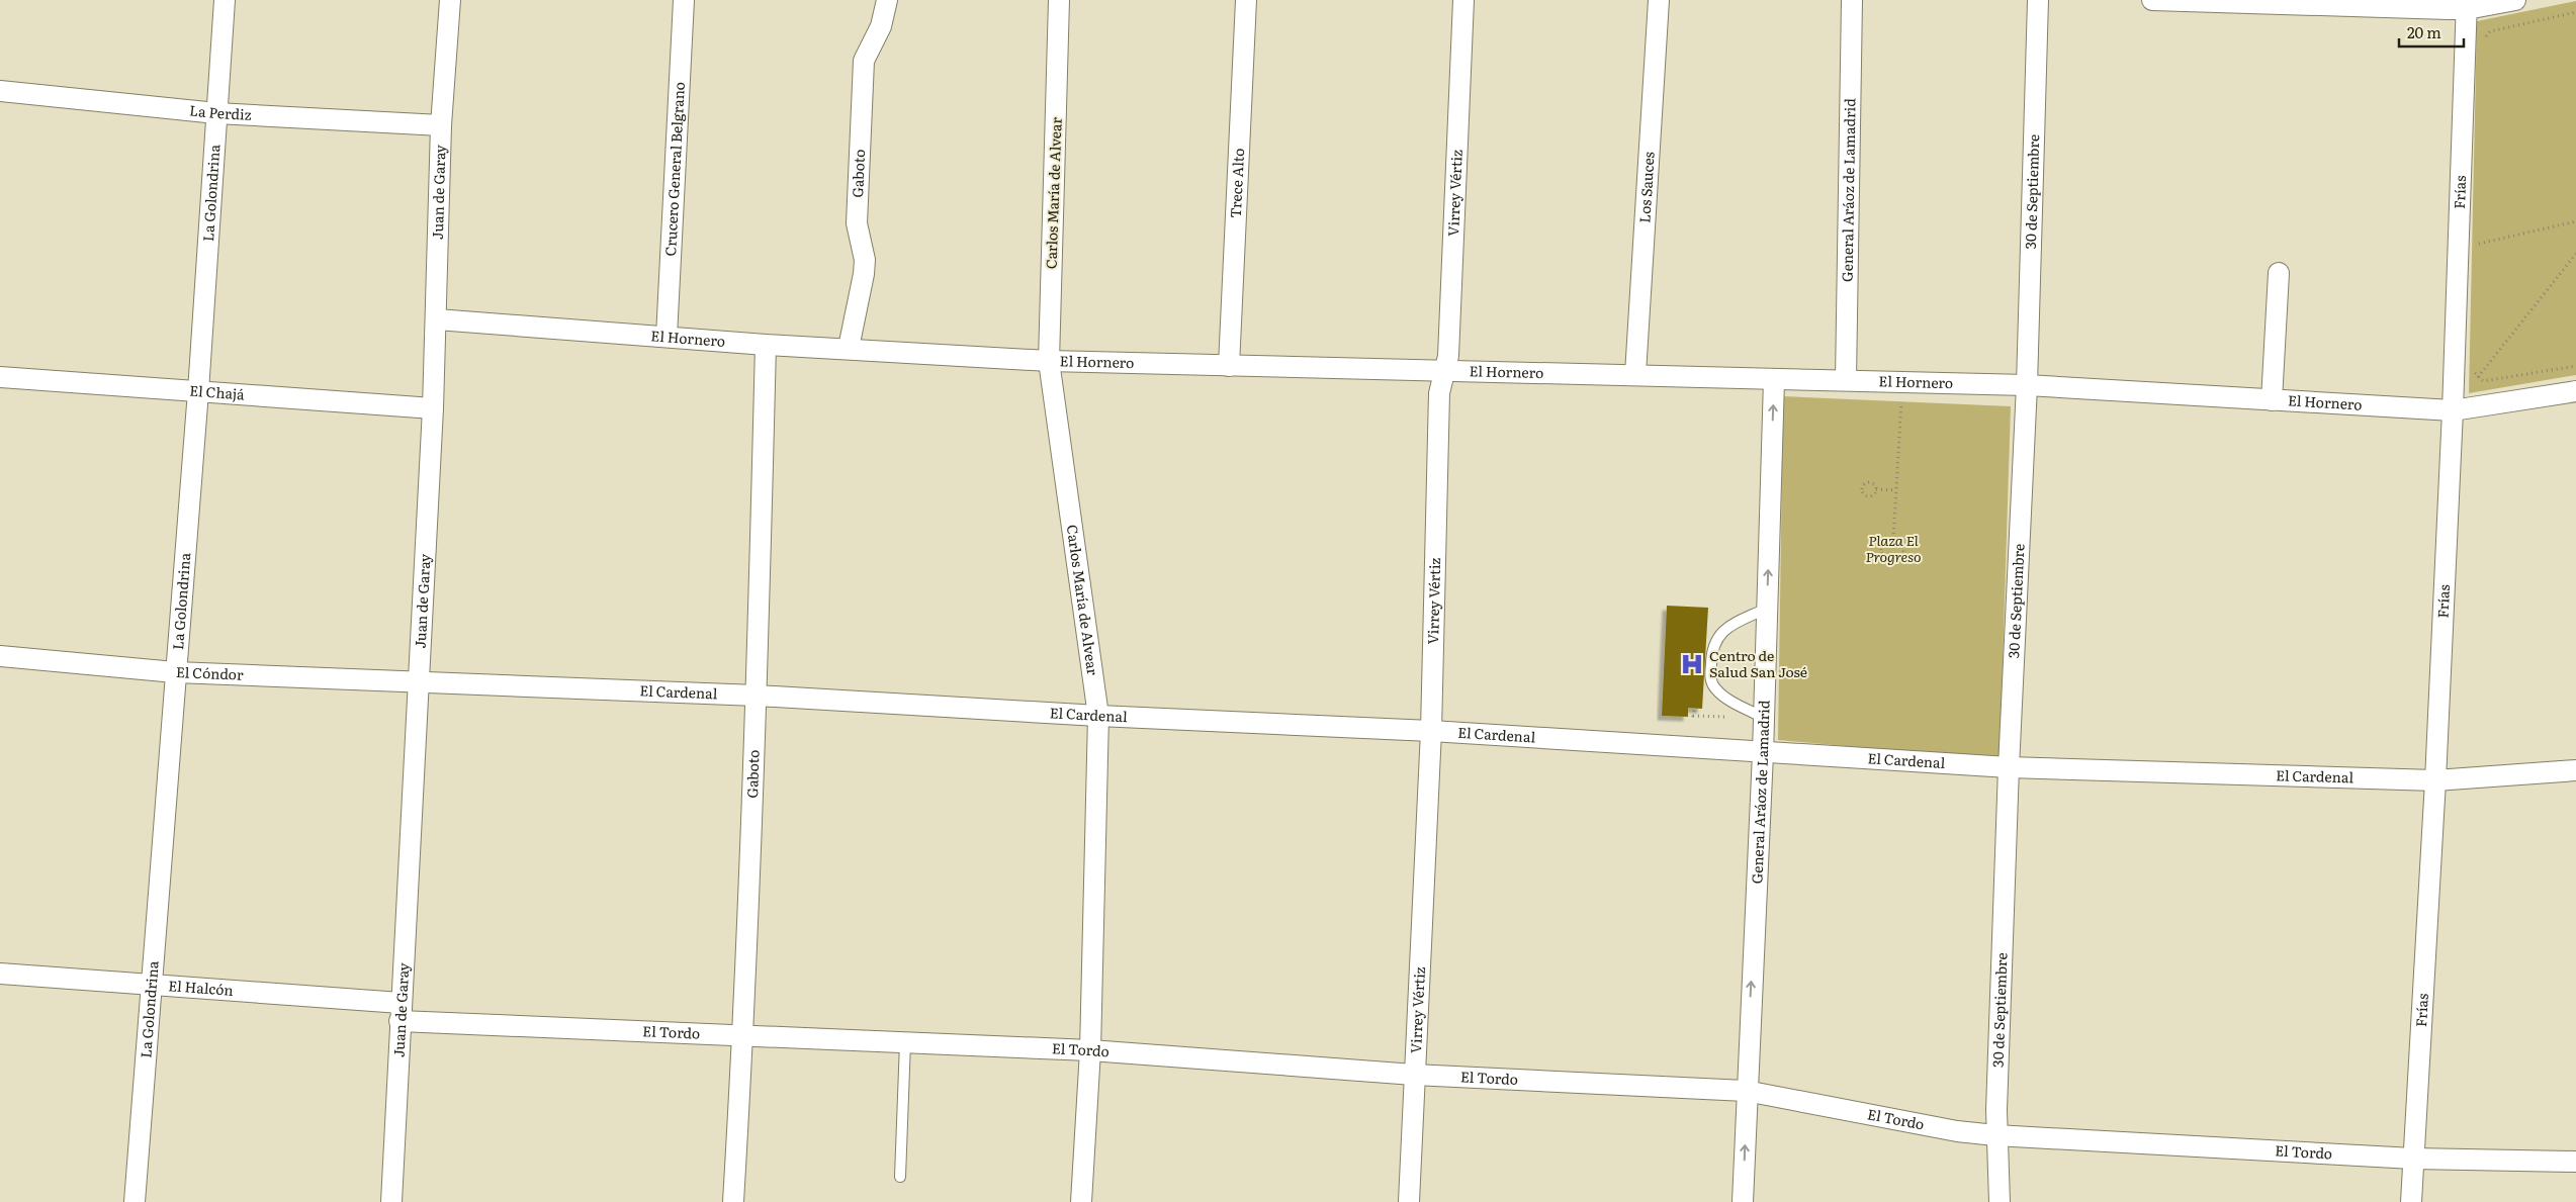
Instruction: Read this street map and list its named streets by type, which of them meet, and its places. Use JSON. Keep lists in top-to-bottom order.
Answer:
{
  "streets": {
    "street": [
      "La Perdiz",
      "Crucero General Belgrano",
      "Gaboto",
      "Trece Alto",
      "Los Sauces",
      "General Aráoz de Lamadrid",
      "Juan de Garay",
      "Virrey Vértiz",
      "30 de Septiembre",
      "Frías",
      "La Golondrina",
      "Carlos María de Alvear",
      "El Hornero",
      "El Chajá",
      "El Cóndor",
      "El Cardenal",
      "El Halcón",
      "El Tordo"
    ]
  },
  "crossings": [
    ["La Perdiz", "Juan de Garay"],
    ["La Perdiz", "La Golondrina"],
    ["Crucero General Belgrano", "El Hornero"],
    ["Gaboto", "El Hornero"],
    ["Gaboto", "El Cardenal"],
    ["Gaboto", "El Tordo"],
    ["Trece Alto", "El Hornero"],
    ["Los Sauces", "El Hornero"],
    ["General Aráoz de Lamadrid", "El Hornero"],
    ["General Aráoz de Lamadrid", "El Cardenal"],
    ["General Aráoz de Lamadrid", "El Tordo"],
    ["Juan de Garay", "El Hornero"],
    ["Juan de Garay", "El Chajá"],
    ["Juan de Garay", "El Cóndor"],
    ["Juan de Garay", "El Cardenal"],
    ["Juan de Garay", "El Halcón"],
    ["Juan de Garay", "El Tordo"],
    ["Virrey Vértiz", "El Hornero"],
    ["Virrey Vértiz", "El Cardenal"],
    ["Virrey Vértiz", "El Tordo"],
    ["30 de Septiembre", "El Hornero"],
    ["30 de Septiembre", "El Cardenal"],
    ["30 de Septiembre", "El Tordo"],
    ["Frías", "El Hornero"],
    ["Frías", "El Cardenal"],
    ["Frías", "El Tordo"],
    ["La Golondrina", "El Chajá"],
    ["La Golondrina", "El Cóndor"],
    ["La Golondrina", "El Halcón"],
    ["Carlos María de Alvear", "El Hornero"],
    ["Carlos María de Alvear", "El Cardenal"],
    ["Carlos María de Alvear", "El Tordo"],
    ["El Cóndor", "El Cardenal"],
    ["El Halcón", "El Tordo"]
  ],
  "one_way": ["General Aráoz de Lamadrid"],
  "parks": ["Plaza El Progreso"],
  "places": {
    "hospital": ["Centro de Salud San José"]
  },
  "scale_bar": "20 m"
}
